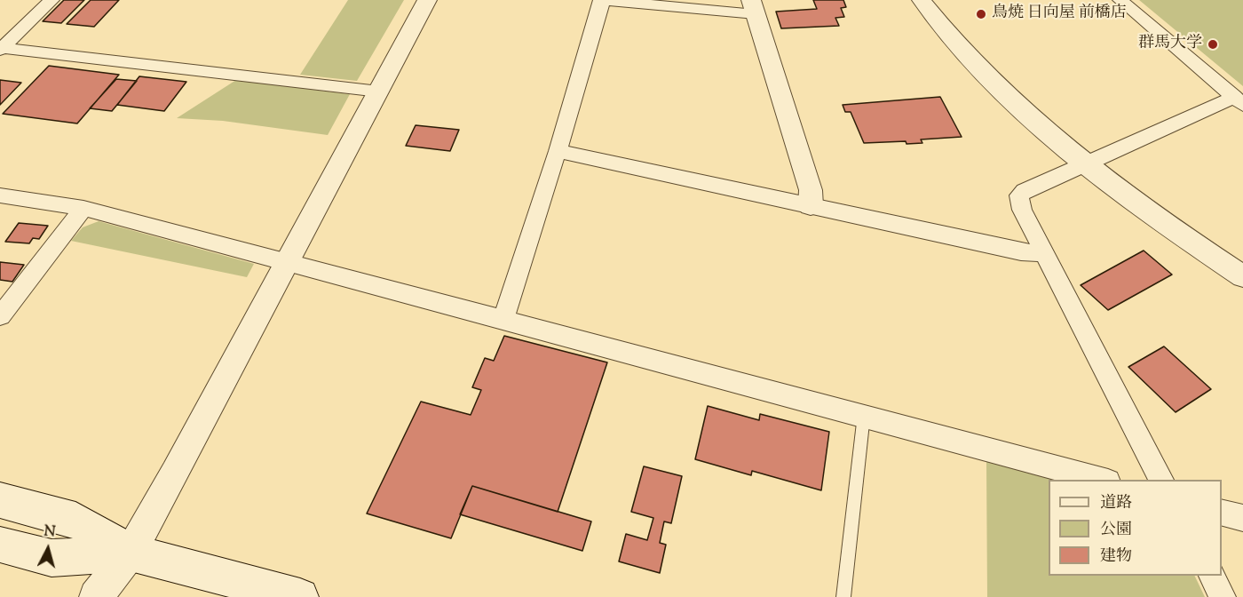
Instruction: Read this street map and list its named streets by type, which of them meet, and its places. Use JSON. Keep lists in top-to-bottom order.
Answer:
{
  "places": ["鳥焼 日向屋 前橋店", "群馬大学"],
  "legend": ["道路", "公園", "建物"],
  "north": "top"
}
